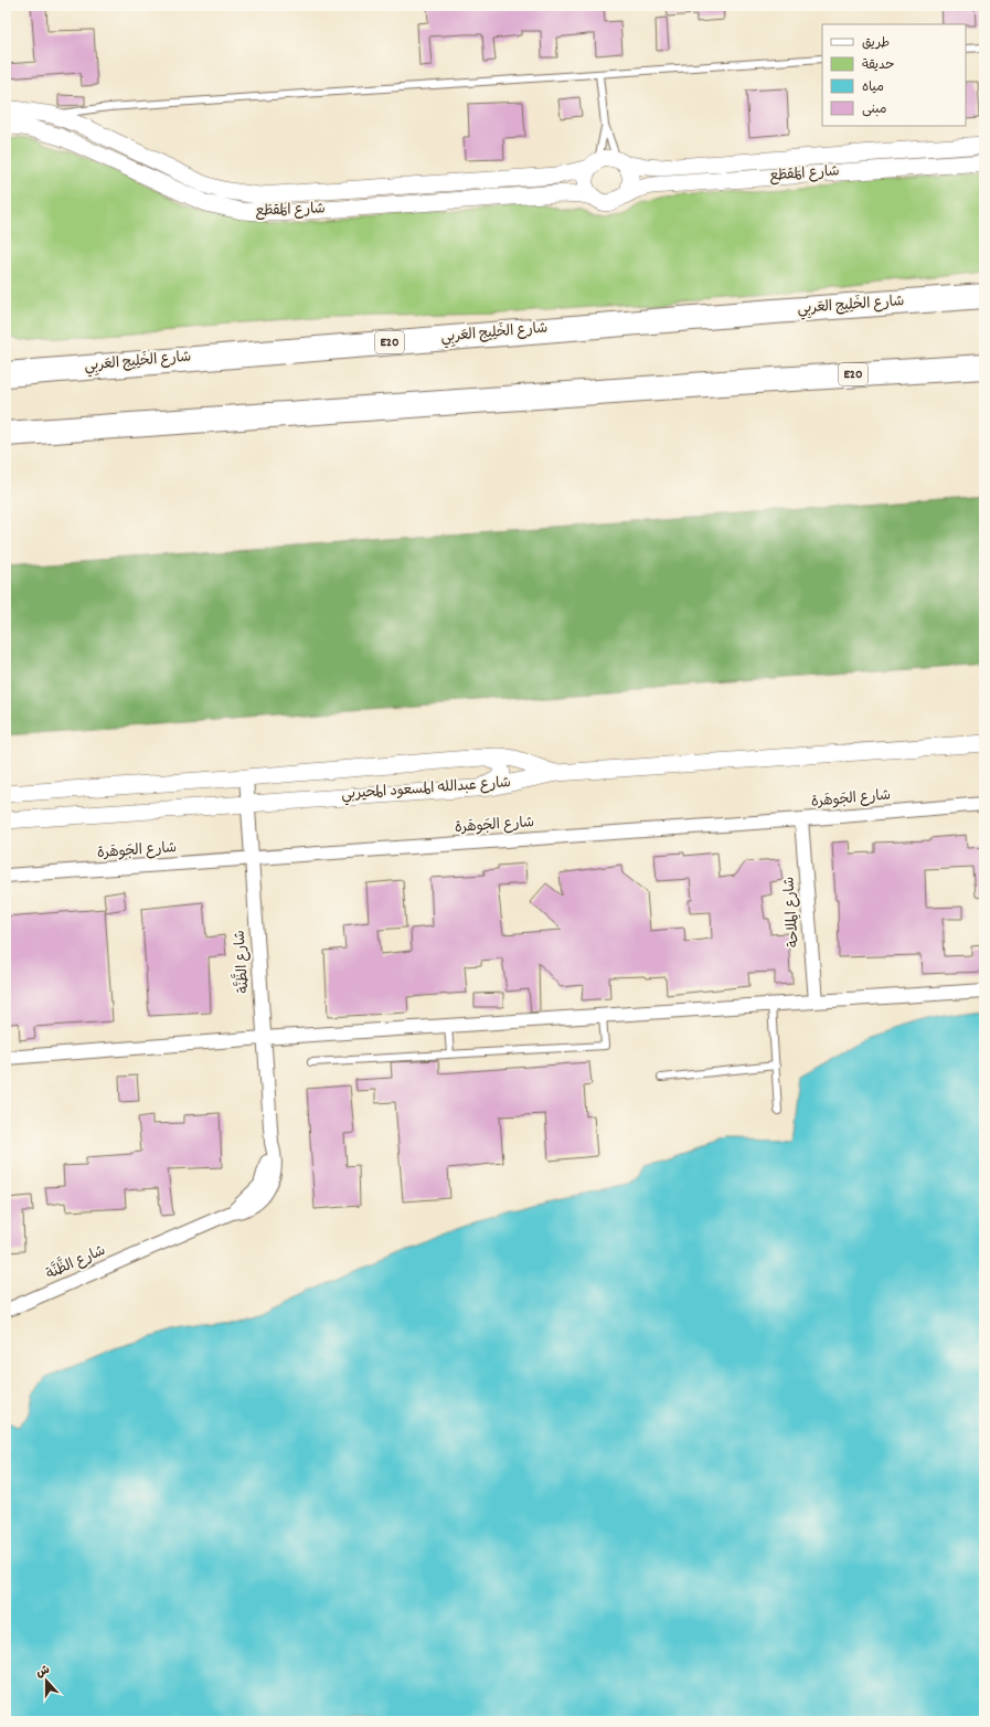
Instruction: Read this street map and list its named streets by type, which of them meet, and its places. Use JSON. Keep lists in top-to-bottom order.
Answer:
{
  "streets": {
    "highway": ["شارع الخَلِيج العَربِي", "E20"],
    "street": [
      "شارع المَقطَع",
      "شارع عبدالله المسعود المحيربي",
      "شارع الجَوهَرة",
      "شارع المِلاحة",
      "شارع الظَّنَّة"
    ]
  },
  "crossings": [
    ["شارع عبدالله المسعود المحيربي", "شارع الظَّنَّة"],
    ["شارع الجَوهَرة", "شارع المِلاحة"],
    ["شارع الجَوهَرة", "شارع الظَّنَّة"]
  ],
  "legend": [
    "طريق",
    "حديقة",
    "مياه",
    "مبنى"
  ],
  "north": "top"
}
